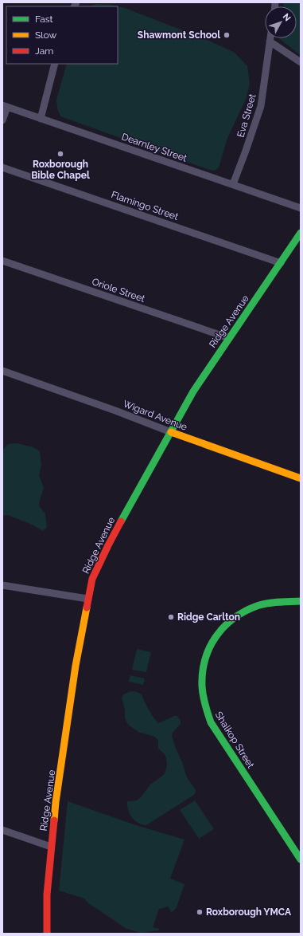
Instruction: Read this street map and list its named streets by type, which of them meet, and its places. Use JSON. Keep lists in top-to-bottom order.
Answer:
{
  "streets": {
    "main road": ["Ridge Avenue", "Wigard Avenue", "Shalkop Street"],
    "street": [
      "Eva Street",
      "Dearnley Street",
      "Flamingo Street",
      "Oriole Street"
    ]
  },
  "crossings": [
    ["Eva Street", "Dearnley Street"],
    ["Flamingo Street", "Ridge Avenue"],
    ["Oriole Street", "Ridge Avenue"],
    ["Ridge Avenue", "Wigard Avenue"]
  ],
  "places": [
    "Shawmont School",
    "Roxborough Bible Chapel",
    "Ridge Carlton",
    "Roxborough YMCA"
  ],
  "legend": ["Fast", "Slow", "Jam"],
  "north": "top right"
}
